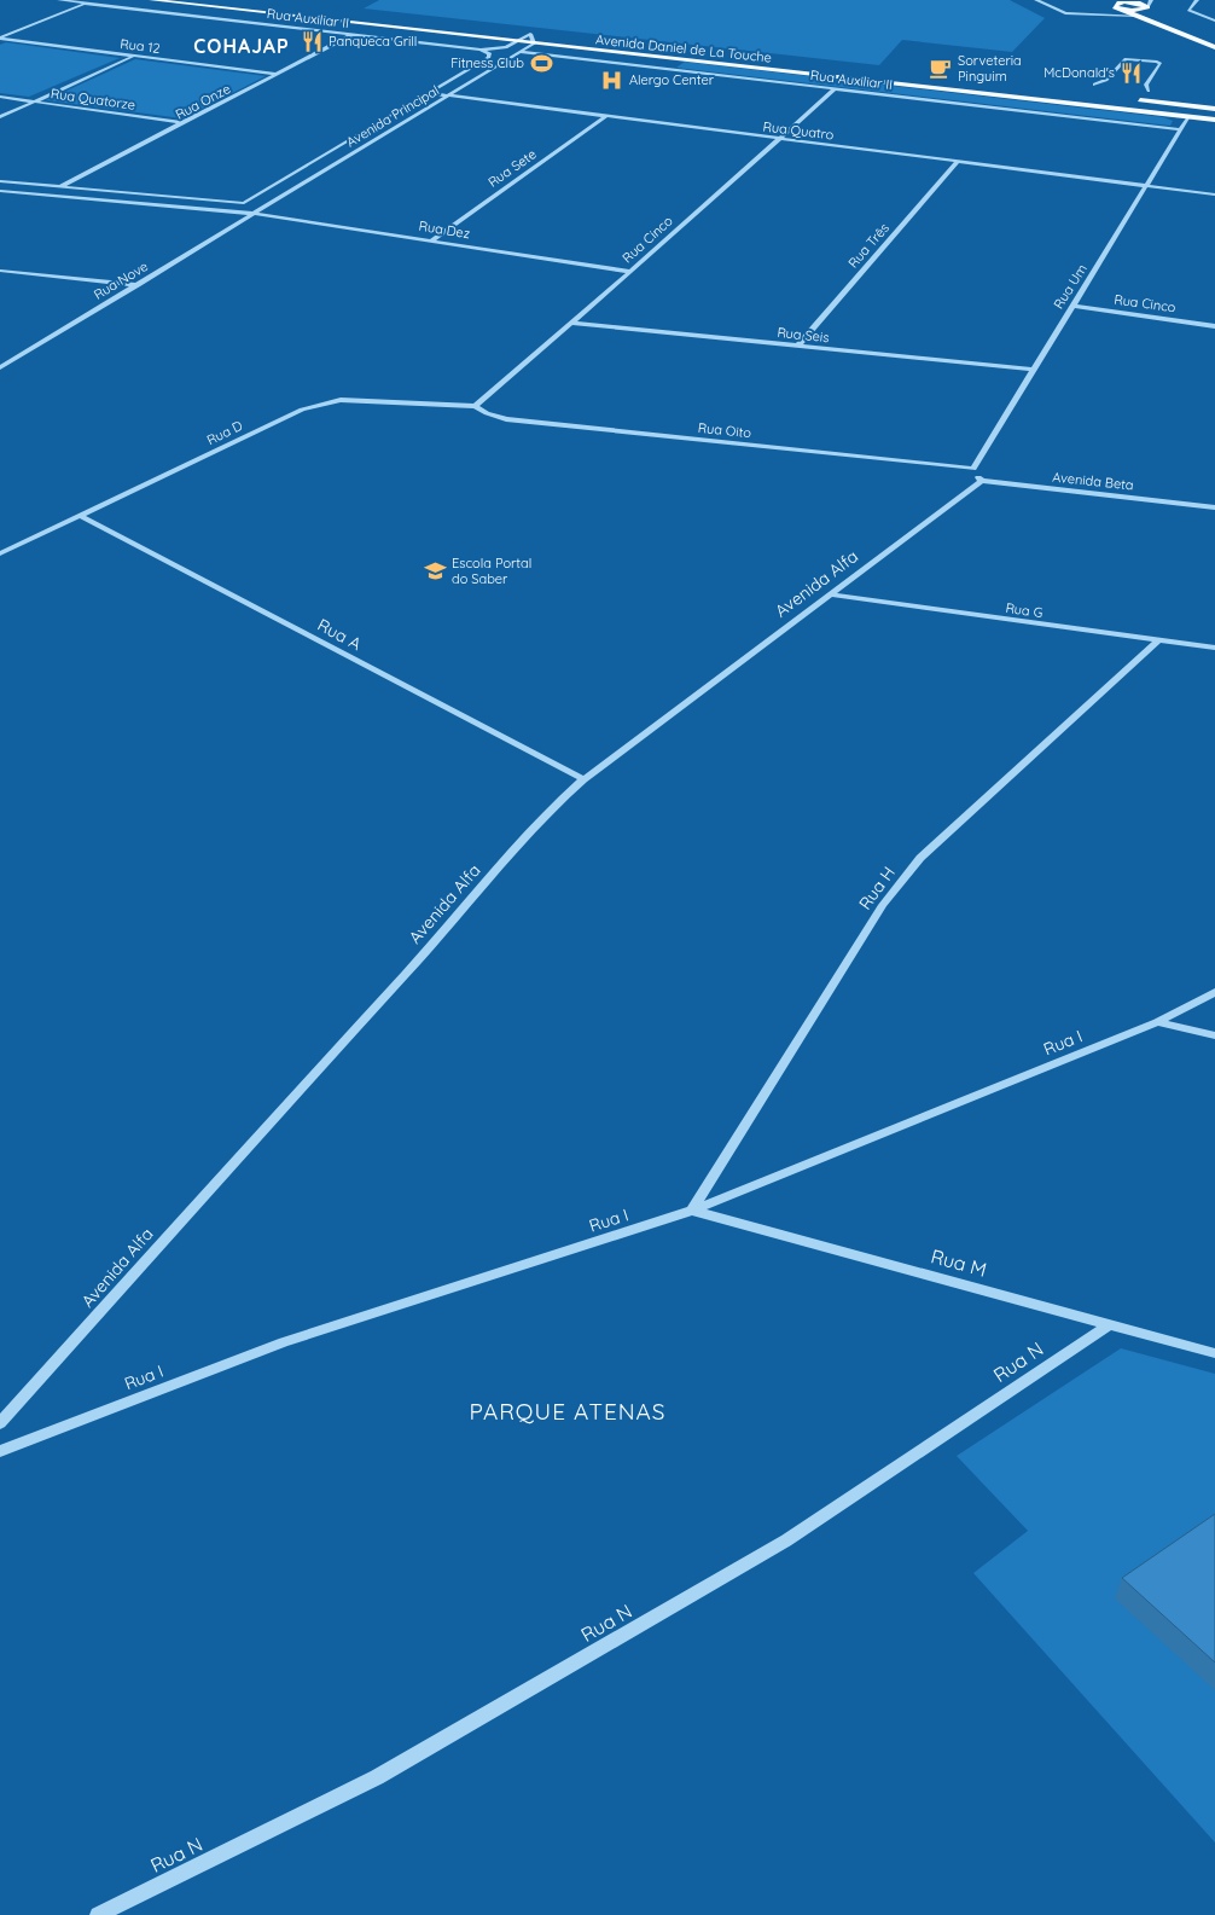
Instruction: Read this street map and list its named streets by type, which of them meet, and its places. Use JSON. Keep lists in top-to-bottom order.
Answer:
{
  "streets": {
    "main road": ["Avenida Daniel de La Touche"],
    "street": [
      "Rua Auxiliar II",
      "Rua 12",
      "Rua Quatorze",
      "Rua Onze",
      "Avenida Principal",
      "Rua Quatro",
      "Rua Sete",
      "Rua Dez",
      "Rua Cinco",
      "Rua Três",
      "Rua Nove",
      "Rua Um",
      "Rua Seis",
      "Rua Oito",
      "Rua D",
      "Avenida Beta",
      "Avenida Alfa",
      "Rua G",
      "Rua A",
      "Rua H",
      "Rua I",
      "Rua M",
      "Rua N"
    ]
  },
  "crossings": [
    ["Rua Auxiliar II", "Avenida Daniel de La Touche"],
    ["Rua Auxiliar II", "Rua Onze"],
    ["Rua Auxiliar II", "Avenida Principal"],
    ["Rua Auxiliar II", "Rua Cinco"],
    ["Rua Auxiliar II", "Rua Um"],
    ["Rua 12", "Rua Onze"],
    ["Avenida Daniel de La Touche", "Avenida Principal"],
    ["Avenida Daniel de La Touche", "Rua Um"],
    ["Rua Quatorze", "Rua Onze"],
    ["Avenida Principal", "Rua Quatro"],
    ["Avenida Principal", "Rua Dez"],
    ["Avenida Principal", "Rua Nove"],
    ["Rua Quatro", "Rua Sete"],
    ["Rua Quatro", "Rua Cinco"],
    ["Rua Quatro", "Rua Três"],
    ["Rua Quatro", "Rua Um"],
    ["Rua Sete", "Rua Dez"],
    ["Rua Dez", "Rua Cinco"],
    ["Rua Dez", "Rua Nove"],
    ["Rua Cinco", "Rua Um"],
    ["Rua Cinco", "Rua Seis"],
    ["Rua Cinco", "Rua Oito"],
    ["Rua Cinco", "Rua D"],
    ["Rua Três", "Rua Seis"],
    ["Rua Um", "Rua Seis"],
    ["Rua Um", "Rua Oito"],
    ["Rua Oito", "Rua D"],
    ["Rua D", "Rua A"],
    ["Avenida Beta", "Avenida Alfa"],
    ["Avenida Alfa", "Rua G"],
    ["Avenida Alfa", "Rua A"],
    ["Rua G", "Rua H"],
    ["Rua H", "Rua I"],
    ["Rua H", "Rua M"],
    ["Rua I", "Rua M"],
    ["Rua M", "Rua N"]
  ],
  "districts": ["COHAJAP", "PARQUE ATENAS"],
  "places": {
    "restaurant": ["Panqueca Grill", "McDonald's"],
    "sports": ["Fitness Club"],
    "cafe": ["Sorveteria Pinguim"],
    "hospital": ["Alergo Center"],
    "school or university": ["Escola Portal do Saber"]
  }
}
